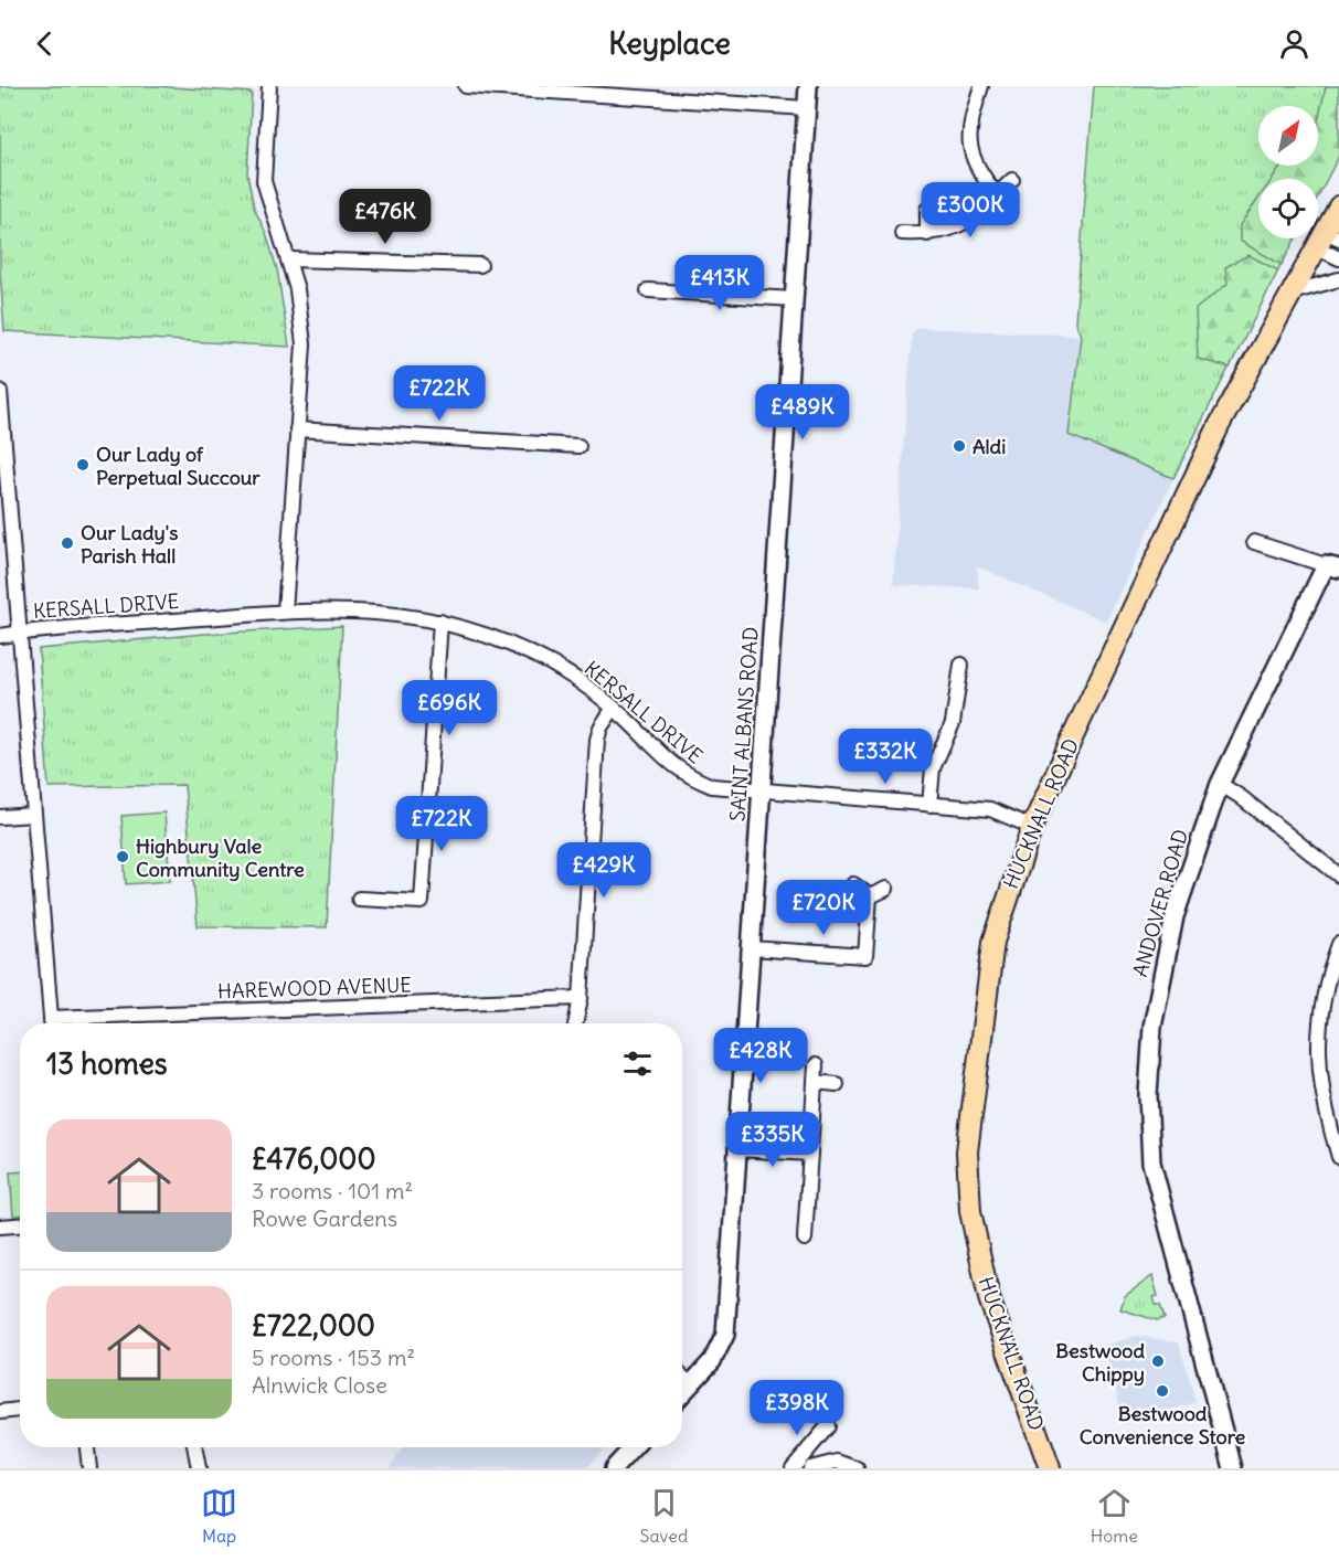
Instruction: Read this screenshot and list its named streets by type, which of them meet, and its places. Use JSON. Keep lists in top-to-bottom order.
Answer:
{
  "streets": {
    "main road": ["HUCKNALL ROAD"],
    "street": [
      "KERSALL DRIVE",
      "SAINT ALBANS ROAD",
      "ANDOVER ROAD",
      "HAREWOOD AVENUE"
    ]
  },
  "crossings": [
    ["KERSALL DRIVE", "SAINT ALBANS ROAD"],
    ["KERSALL DRIVE", "HUCKNALL ROAD"]
  ],
  "places": [
    "Aldi",
    "Our Lady of Perpetual Succour",
    "Our Lady's Parish Hall",
    "Highbury Vale Community Centre",
    "Bestwood Chippy",
    "Bestwood Convenience Store"
  ],
  "north": "top right",
  "page": {
    "header": "Keyplace",
    "price": [
      "£300K",
      "£476K",
      "£413K",
      "£722K",
      "£489K",
      "£696K",
      "£332K",
      "£722K",
      "£429K",
      "£720K",
      "£428K",
      "£335K",
      "£398K"
    ],
    "heading": "13 homes",
    "list": [
      {
        "name": "£476,000",
        "note": "3 rooms · 101 m² · Rowe Gardens"
      },
      {
        "name": "£722,000",
        "note": "5 rooms · 153 m² · Alnwick Close"
      }
    ],
    "tabs": ["Map", "Saved", "Home"]
  }
}
